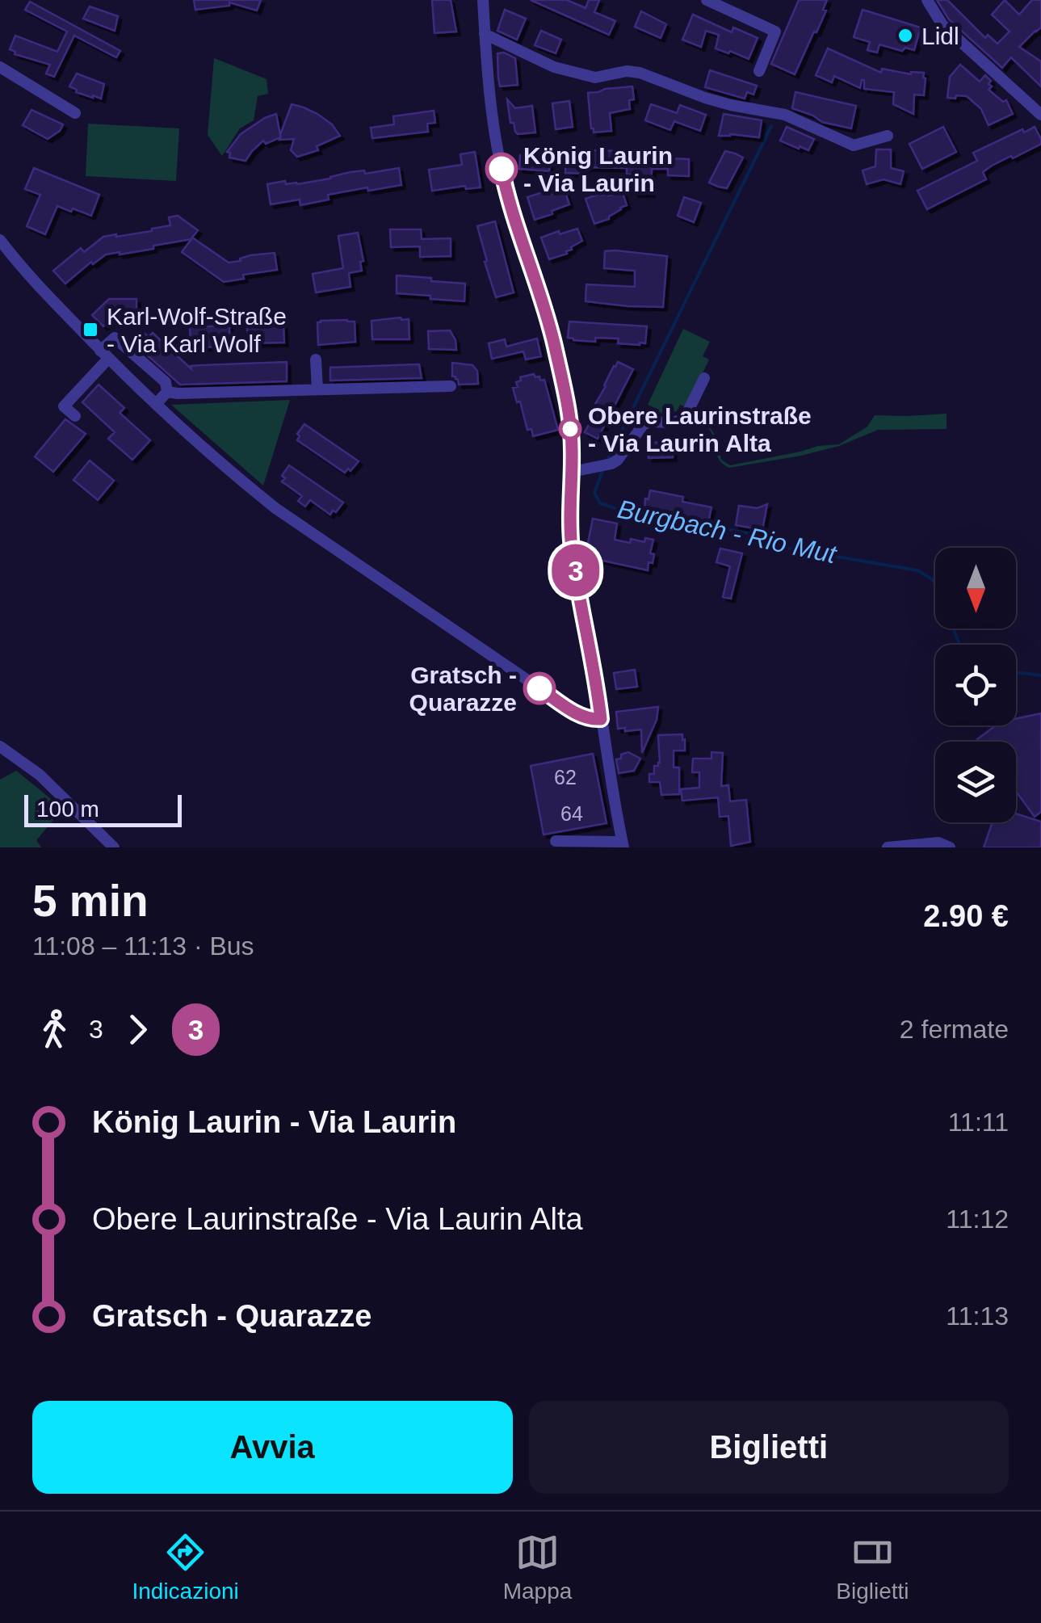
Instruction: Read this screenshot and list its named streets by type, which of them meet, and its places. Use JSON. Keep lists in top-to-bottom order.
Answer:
{
  "water": ["Burgbach - Rio Mut"],
  "places": {
    "other": [
      "Lidl",
      "König Laurin - Via Laurin",
      "Obere Laurinstraße - Via Laurin Alta",
      "Gratsch - Quarazze"
    ],
    "transit": ["Karl-Wolf-Straße - Via Karl Wolf"]
  },
  "lines": ["bus line 3"],
  "house_numbers": ["62", "64"],
  "scale_bar": "100 m",
  "north": "bottom",
  "page": {
    "on_map": "3",
    "scale": "100 m",
    "heading": ["5 min", "11:08 – 11:13 · Bus", "2.90 €"],
    "legs": ["3", "3", "2 fermate"],
    "list": [
      {
        "name": "König Laurin - Via Laurin",
        "value": "11:11"
      },
      {
        "name": "Obere Laurinstraße - Via Laurin Alta",
        "value": "11:12"
      },
      {
        "name": "Gratsch - Quarazze",
        "value": "11:13"
      }
    ],
    "buttons": ["Avvia", "Biglietti"],
    "tabs": ["Indicazioni", "Mappa", "Biglietti"]
  }
}
